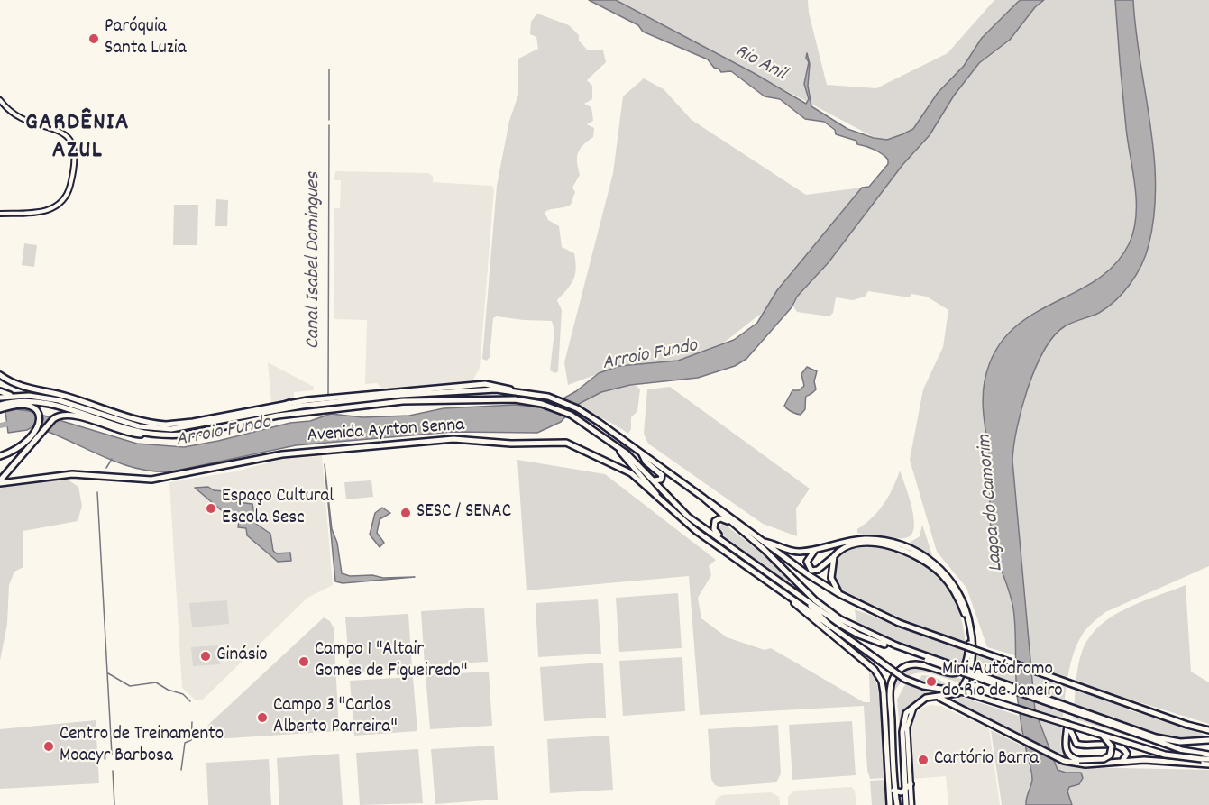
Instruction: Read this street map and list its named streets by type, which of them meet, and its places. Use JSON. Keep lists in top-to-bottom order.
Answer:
{
  "streets": {
    "highway": ["Avenida Ayrton Senna"]
  },
  "districts": ["GARDÊNIA AZUL"],
  "water": [
    "Rio Anil",
    "Canal Isabel Domingues",
    "Arroio Fundo",
    "Lagoa do Camorim"
  ],
  "places": [
    "Paróquia Santa Luzia",
    "Espaço Cultural Escola Sesc",
    "SESC / SENAC",
    "Ginásio",
    "Campo 1 \"Altair Gomes de Figueiredo\"",
    "Mini Autódromo do Rio de Janeiro",
    "Campo 3 \"Carlos Alberto Parreira\"",
    "Centro de Treinamento Moacyr Barbosa",
    "Cartório Barra"
  ]
}
